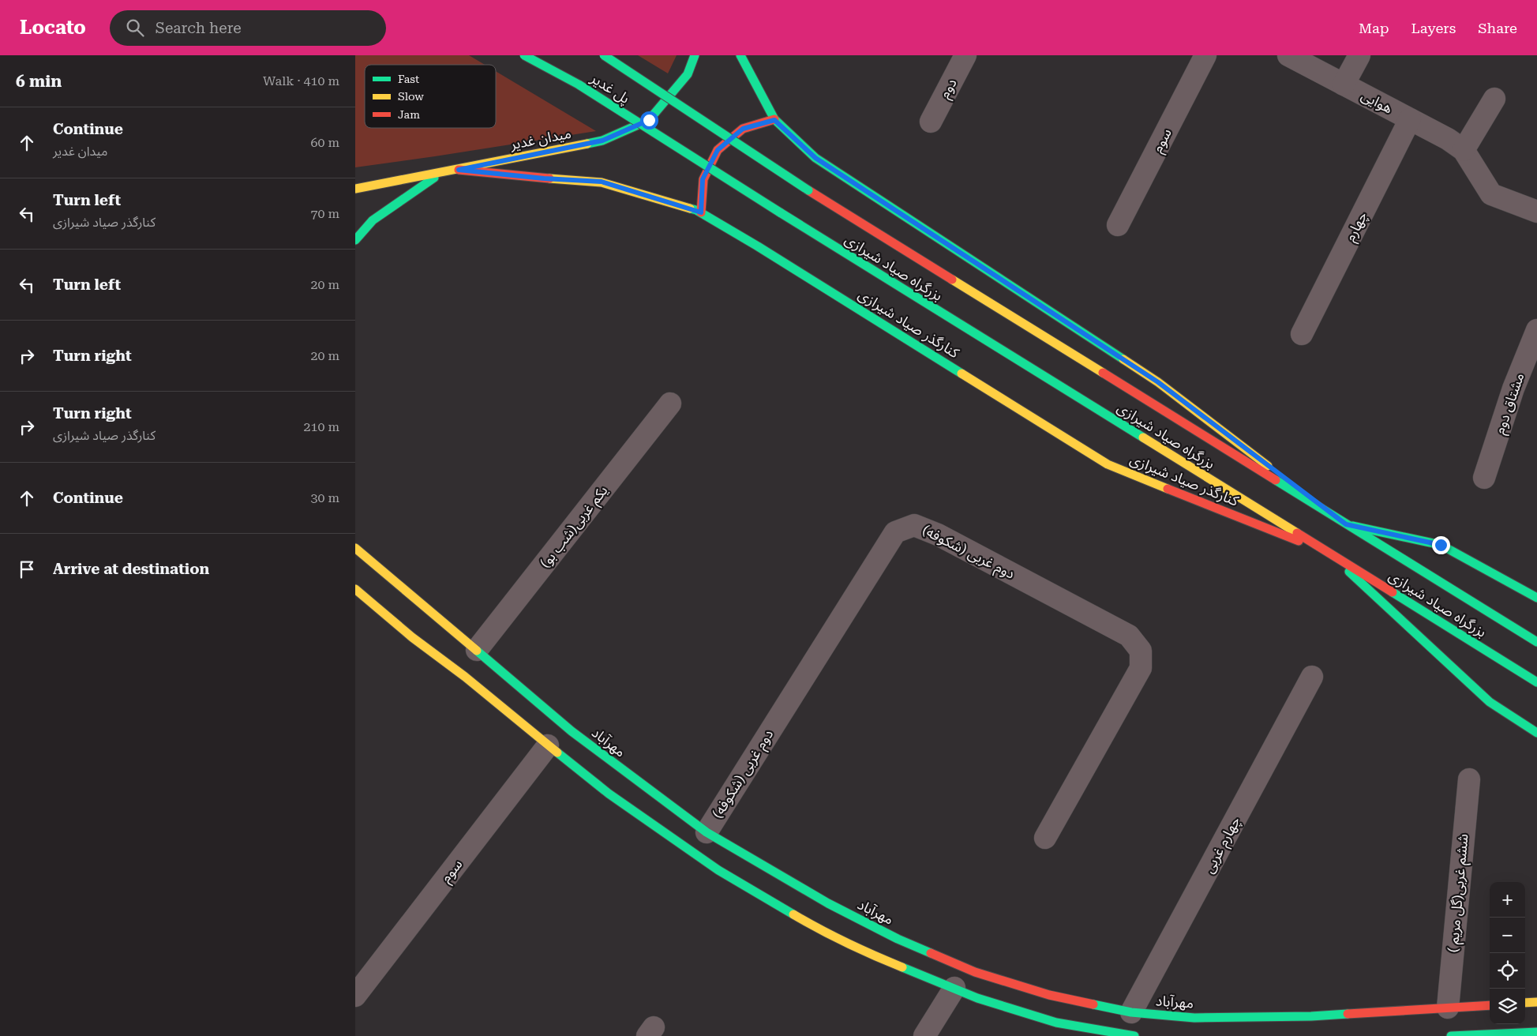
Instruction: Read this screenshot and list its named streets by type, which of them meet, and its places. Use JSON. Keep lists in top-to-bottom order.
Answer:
{
  "streets": {
    "main road": [
      "پل غدیر",
      "میدان غدیر",
      "بزرگراه صیاد شیرازی",
      "کنارگذر صیاد شیرازی",
      "مهرآباد"
    ],
    "street": [
      "دوم",
      "هوایی",
      "سوم",
      "چهارم",
      "مشتاق دوم",
      "یکم غربی(شب بو)",
      "دوم غربی (شکوفه)",
      "چهارم غربی",
      "ششم غربی(گل مریم )"
    ]
  },
  "crossings": [
    ["پل غدیر", "بزرگراه صیاد شیرازی"],
    ["هوایی", "چهارم"],
    ["میدان غدیر", "کنارگذر صیاد شیرازی"],
    ["بزرگراه صیاد شیرازی", "کنارگذر صیاد شیرازی"],
    ["یکم غربی(شب بو)", "مهرآباد"],
    ["دوم غربی (شکوفه)", "مهرآباد"],
    ["مهرآباد", "چهارم غربی"],
    ["مهرآباد", "ششم غربی(گل مریم )"]
  ],
  "legend": ["Fast", "Slow", "Jam"],
  "page": {
    "header": "Locato",
    "search": "Search here",
    "nav": ["Map", "Layers", "Share"],
    "heading": ["6 min", "Walk · 410 m"],
    "list": [
      ["Continue", "میدان غدیر", "60 m"],
      ["Turn left", "کنارگذر صیاد شیرازی", "70 m"],
      ["Turn left", "20 m"],
      ["Turn right", "20 m"],
      ["Turn right", "کنارگذر صیاد شیرازی", "210 m"],
      ["Continue", "30 m"],
      "Arrive at destination"
    ],
    "map_buttons": ["+", "−"]
  }
}
